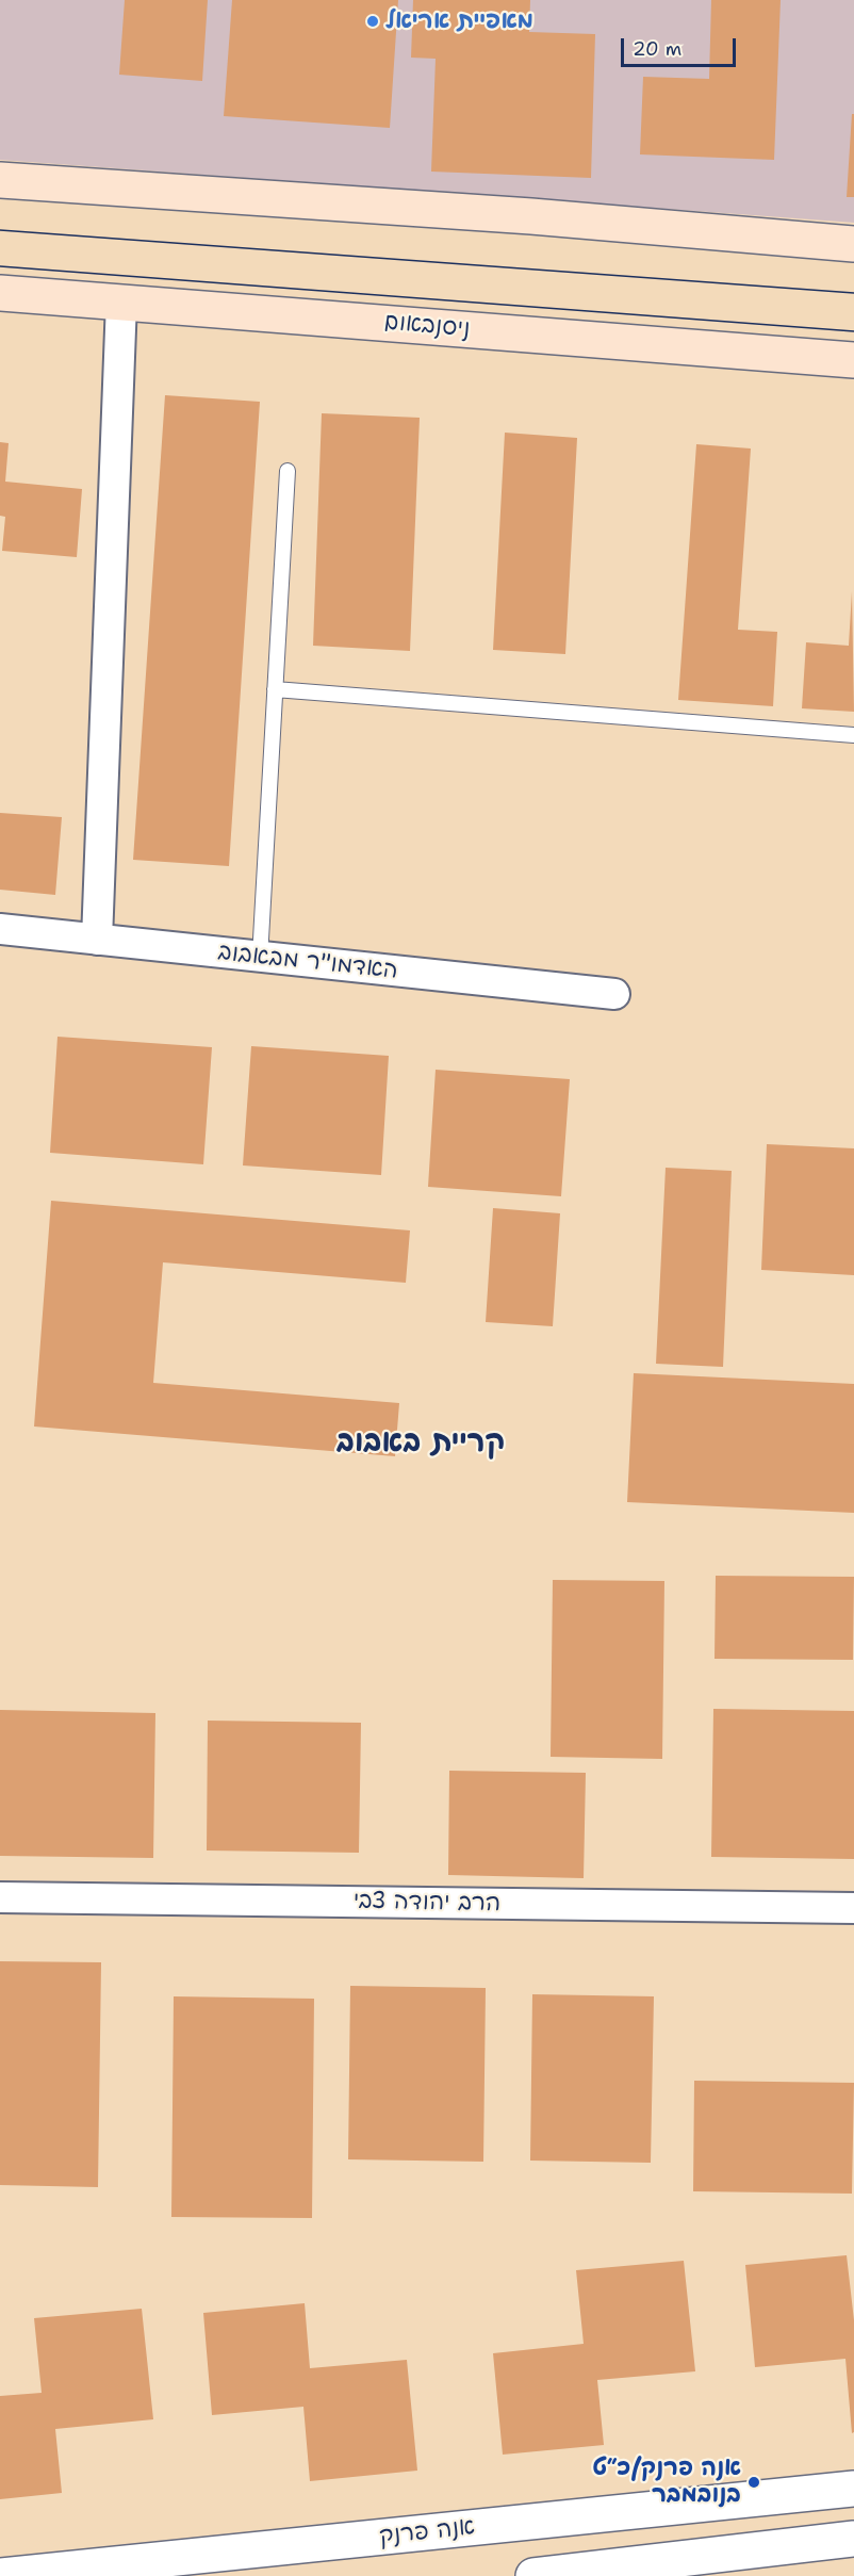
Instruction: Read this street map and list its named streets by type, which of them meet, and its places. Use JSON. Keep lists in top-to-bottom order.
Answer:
{
  "streets": {
    "main road": ["ניסנבאום"],
    "street": ["האדמו\"ר מבאבוב", "הרב יהודה צבי", "אנה פרנק"]
  },
  "districts": ["קריית באבוב"],
  "places": ["מאפיית אריאל", "אנה פרנק/כ״ט בנובמבר"],
  "scale_bar": "20 m"
}
